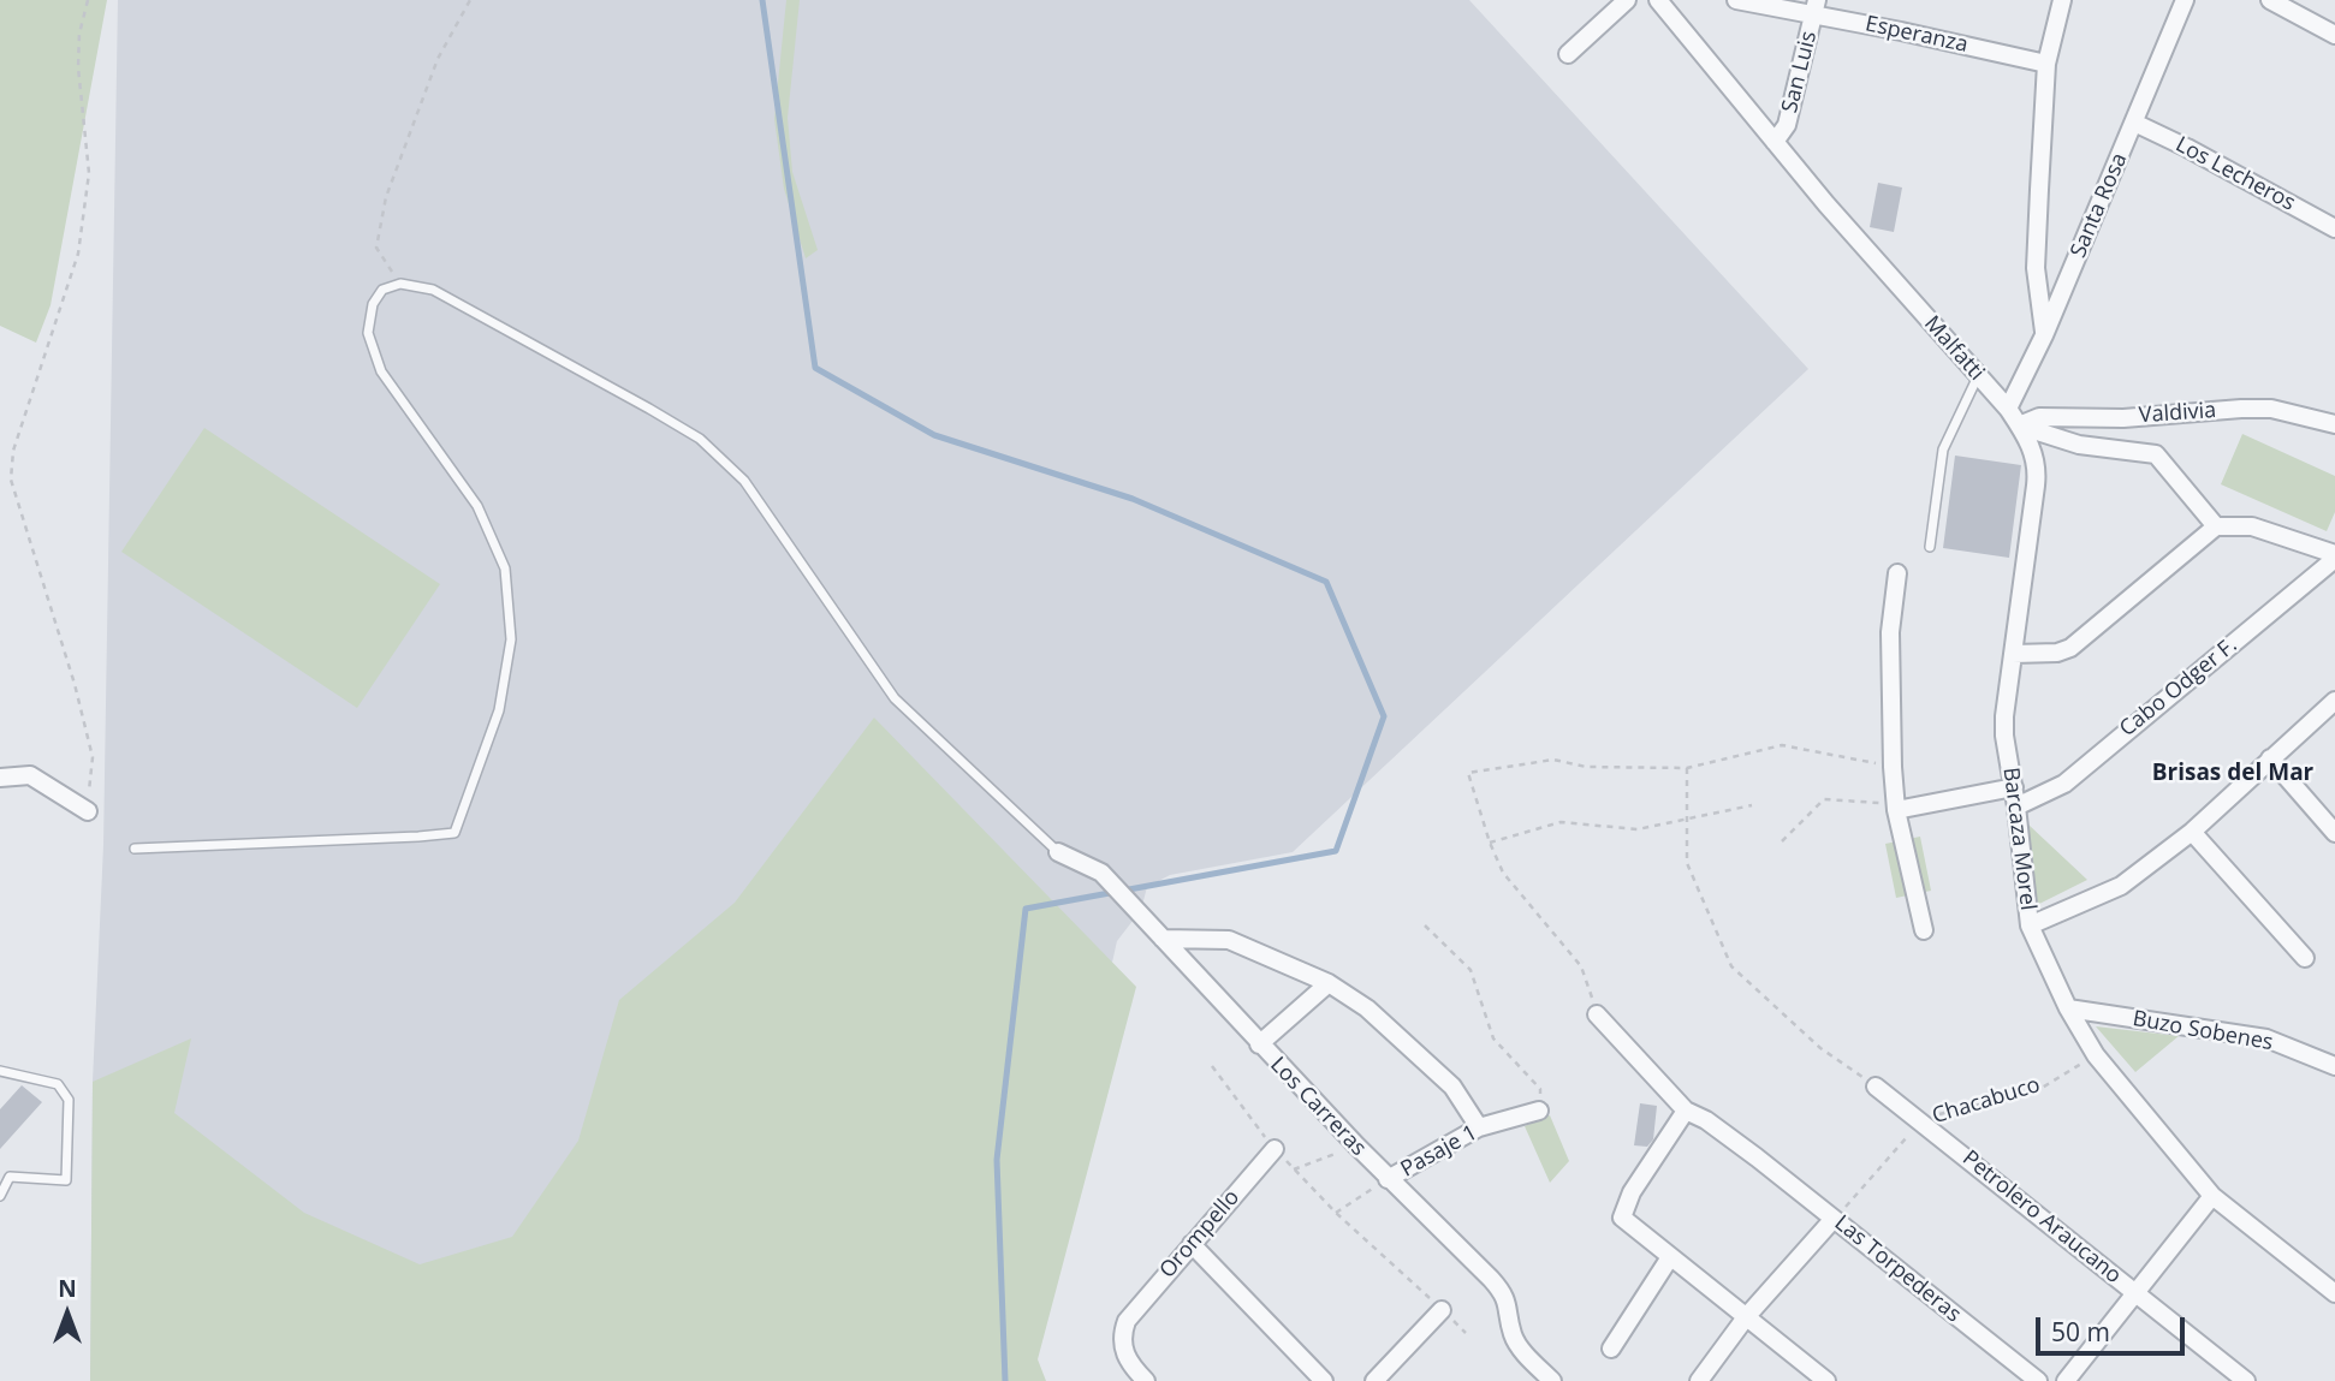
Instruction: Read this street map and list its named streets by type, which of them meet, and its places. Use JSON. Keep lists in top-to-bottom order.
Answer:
{
  "streets": {
    "street": [
      "Esperanza",
      "San Luis",
      "Los Lecheros",
      "Santa Rosa",
      "Malfatti",
      "Valdivia",
      "Cabo Odger F.",
      "Barcaza Morel",
      "Buzo Sobenes",
      "Los Carreras",
      "Pasaje 1",
      "Petrolero Araucano",
      "Orompello",
      "Las Torpederas"
    ],
    "path": ["Chacabuco"]
  },
  "crossings": [
    ["Esperanza", "San Luis"],
    ["San Luis", "Malfatti"],
    ["Los Lecheros", "Santa Rosa"],
    ["Santa Rosa", "Malfatti"],
    ["Malfatti", "Valdivia"],
    ["Malfatti", "Barcaza Morel"],
    ["Valdivia", "Barcaza Morel"],
    ["Cabo Odger F.", "Barcaza Morel"],
    ["Barcaza Morel", "Buzo Sobenes"],
    ["Barcaza Morel", "Chacabuco"],
    ["Chacabuco", "Petrolero Araucano"],
    ["Los Carreras", "Pasaje 1"]
  ],
  "districts": ["Brisas del Mar"],
  "scale_bar": "50 m",
  "north": "top"
}
